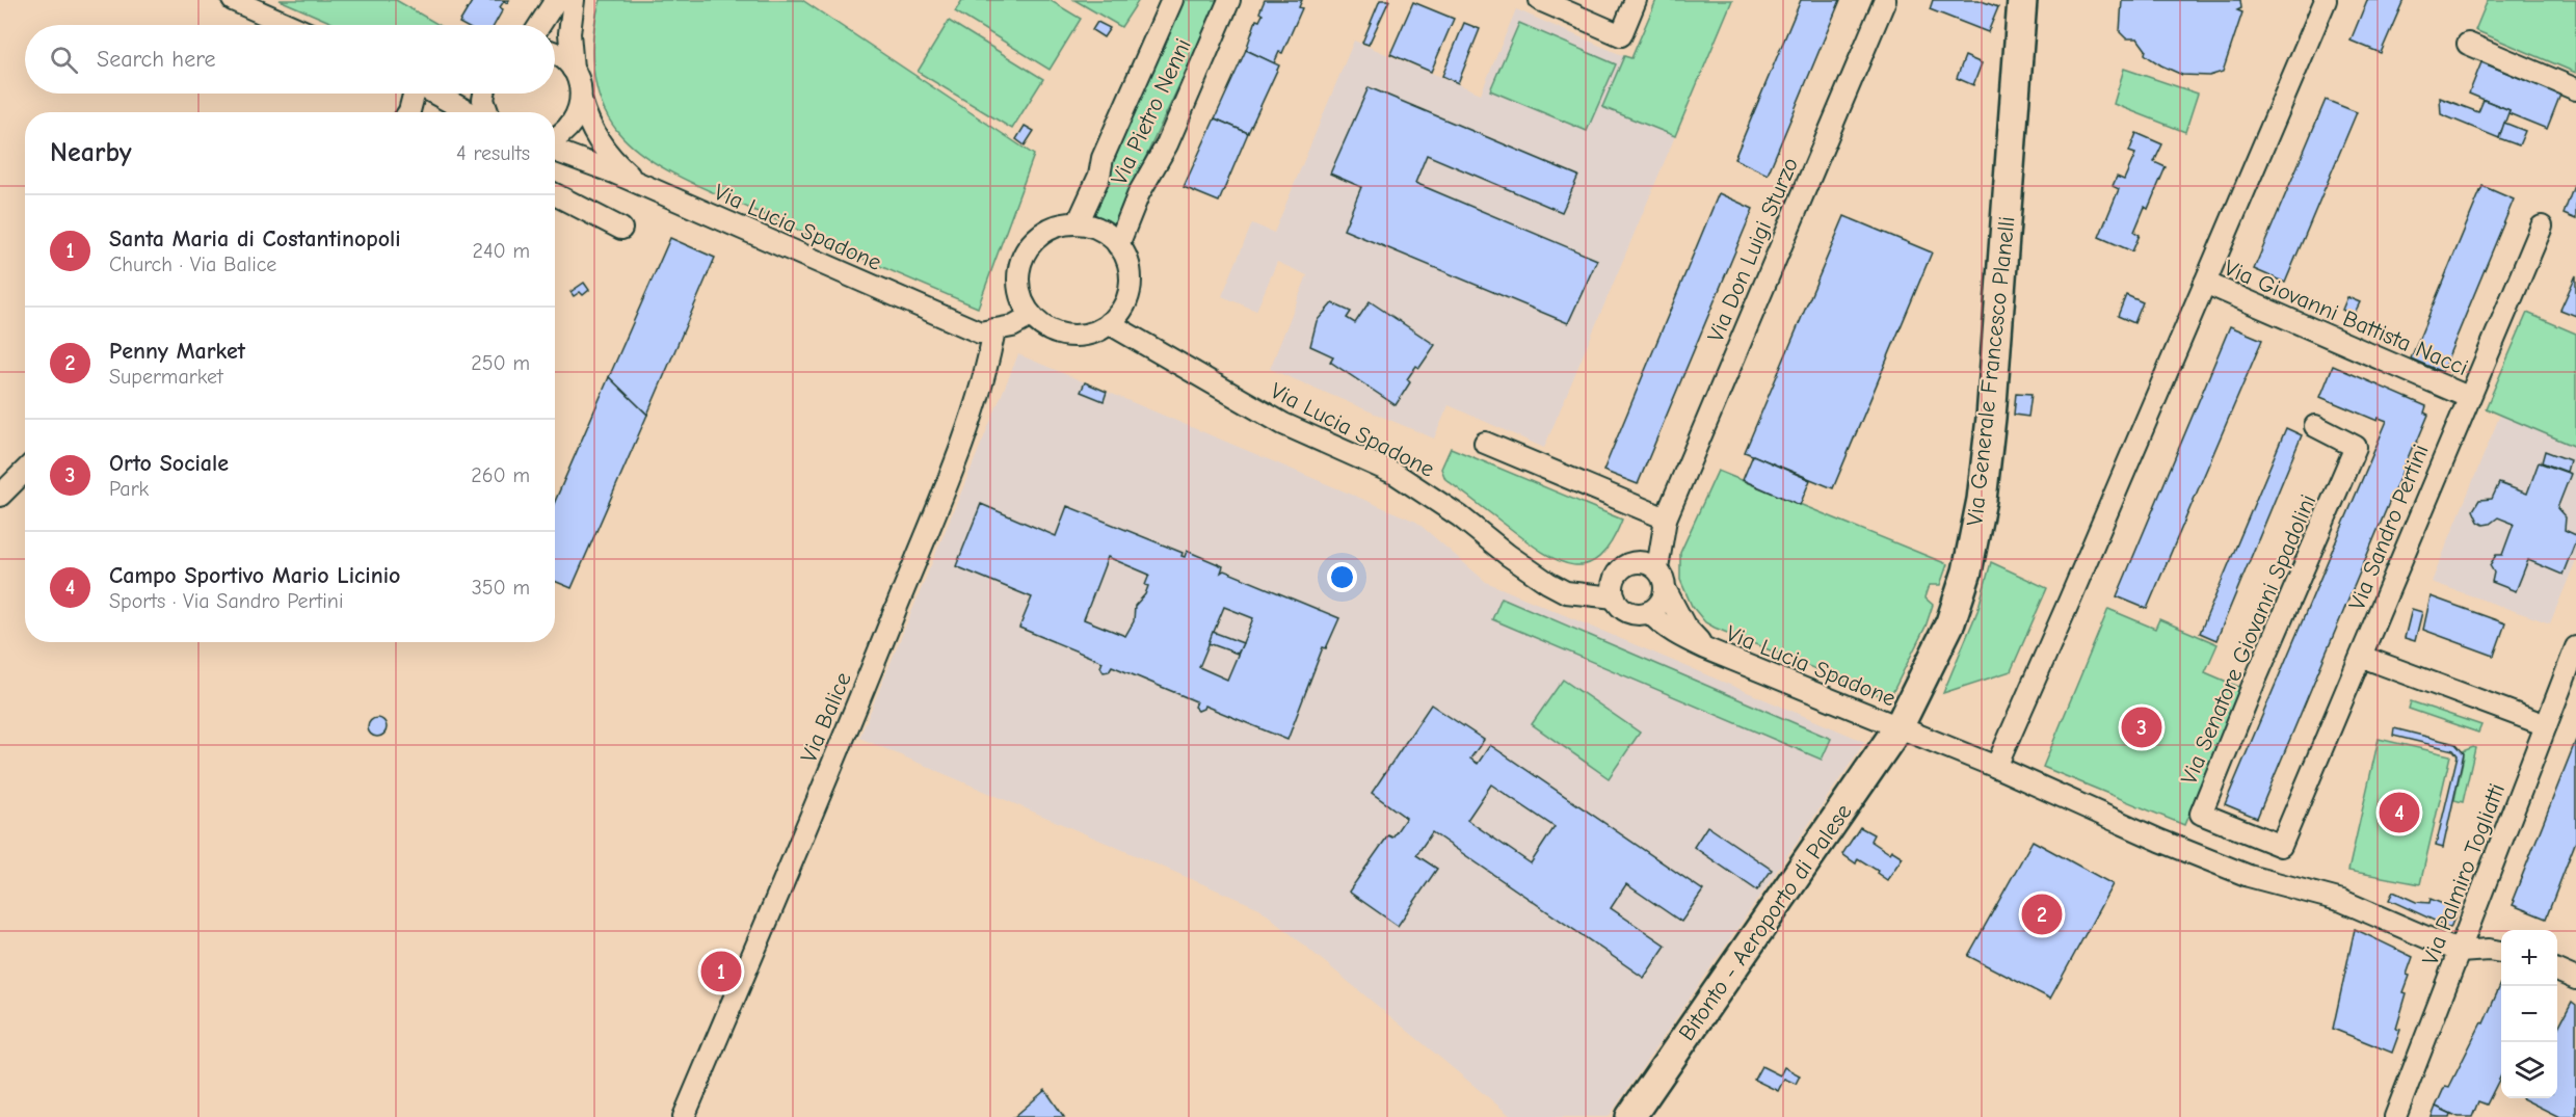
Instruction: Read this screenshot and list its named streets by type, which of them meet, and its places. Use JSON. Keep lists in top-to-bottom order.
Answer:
{
  "streets": {
    "street": [
      "Via Pietro Nenni",
      "Via Lucia Spadone",
      "Via Don Luigi Sturzo",
      "Via Giovanni Battista Nacci",
      "Via Generale Francesco Planelli",
      "Via Sandro Pertini",
      "Via Senatore Giovanni Spadolini",
      "Via Balice",
      "Via Palmiro Togliatti",
      "Bitonto - Aeroporto di Palese"
    ]
  },
  "crossings": [
    ["Via Pietro Nenni", "Via Lucia Spadone"],
    ["Via Lucia Spadone", "Via Generale Francesco Planelli"],
    ["Via Lucia Spadone", "Via Balice"],
    ["Via Lucia Spadone", "Via Palmiro Togliatti"],
    ["Via Lucia Spadone", "Bitonto - Aeroporto di Palese"],
    ["Via Giovanni Battista Nacci", "Via Sandro Pertini"],
    ["Via Generale Francesco Planelli", "Bitonto - Aeroporto di Palese"],
    ["Via Sandro Pertini", "Via Senatore Giovanni Spadolini"]
  ],
  "page": {
    "search": "Search here",
    "heading": ["Nearby", "4 results"],
    "list": [
      {
        "mark": "1",
        "name": "Santa Maria di Costantinopoli",
        "note": "Church · Via Balice",
        "value": "240 m"
      },
      {
        "mark": "2",
        "name": "Penny Market",
        "note": "Supermarket",
        "value": "250 m"
      },
      {
        "mark": "3",
        "name": "Orto Sociale",
        "note": "Park",
        "value": "260 m"
      },
      {
        "mark": "4",
        "name": "Campo Sportivo Mario Licinio",
        "note": "Sports · Via Sandro Pertini",
        "value": "350 m"
      }
    ],
    "pins": [
      "3",
      "4",
      "2",
      "1"
    ],
    "map_buttons": ["+", "−"]
  }
}
